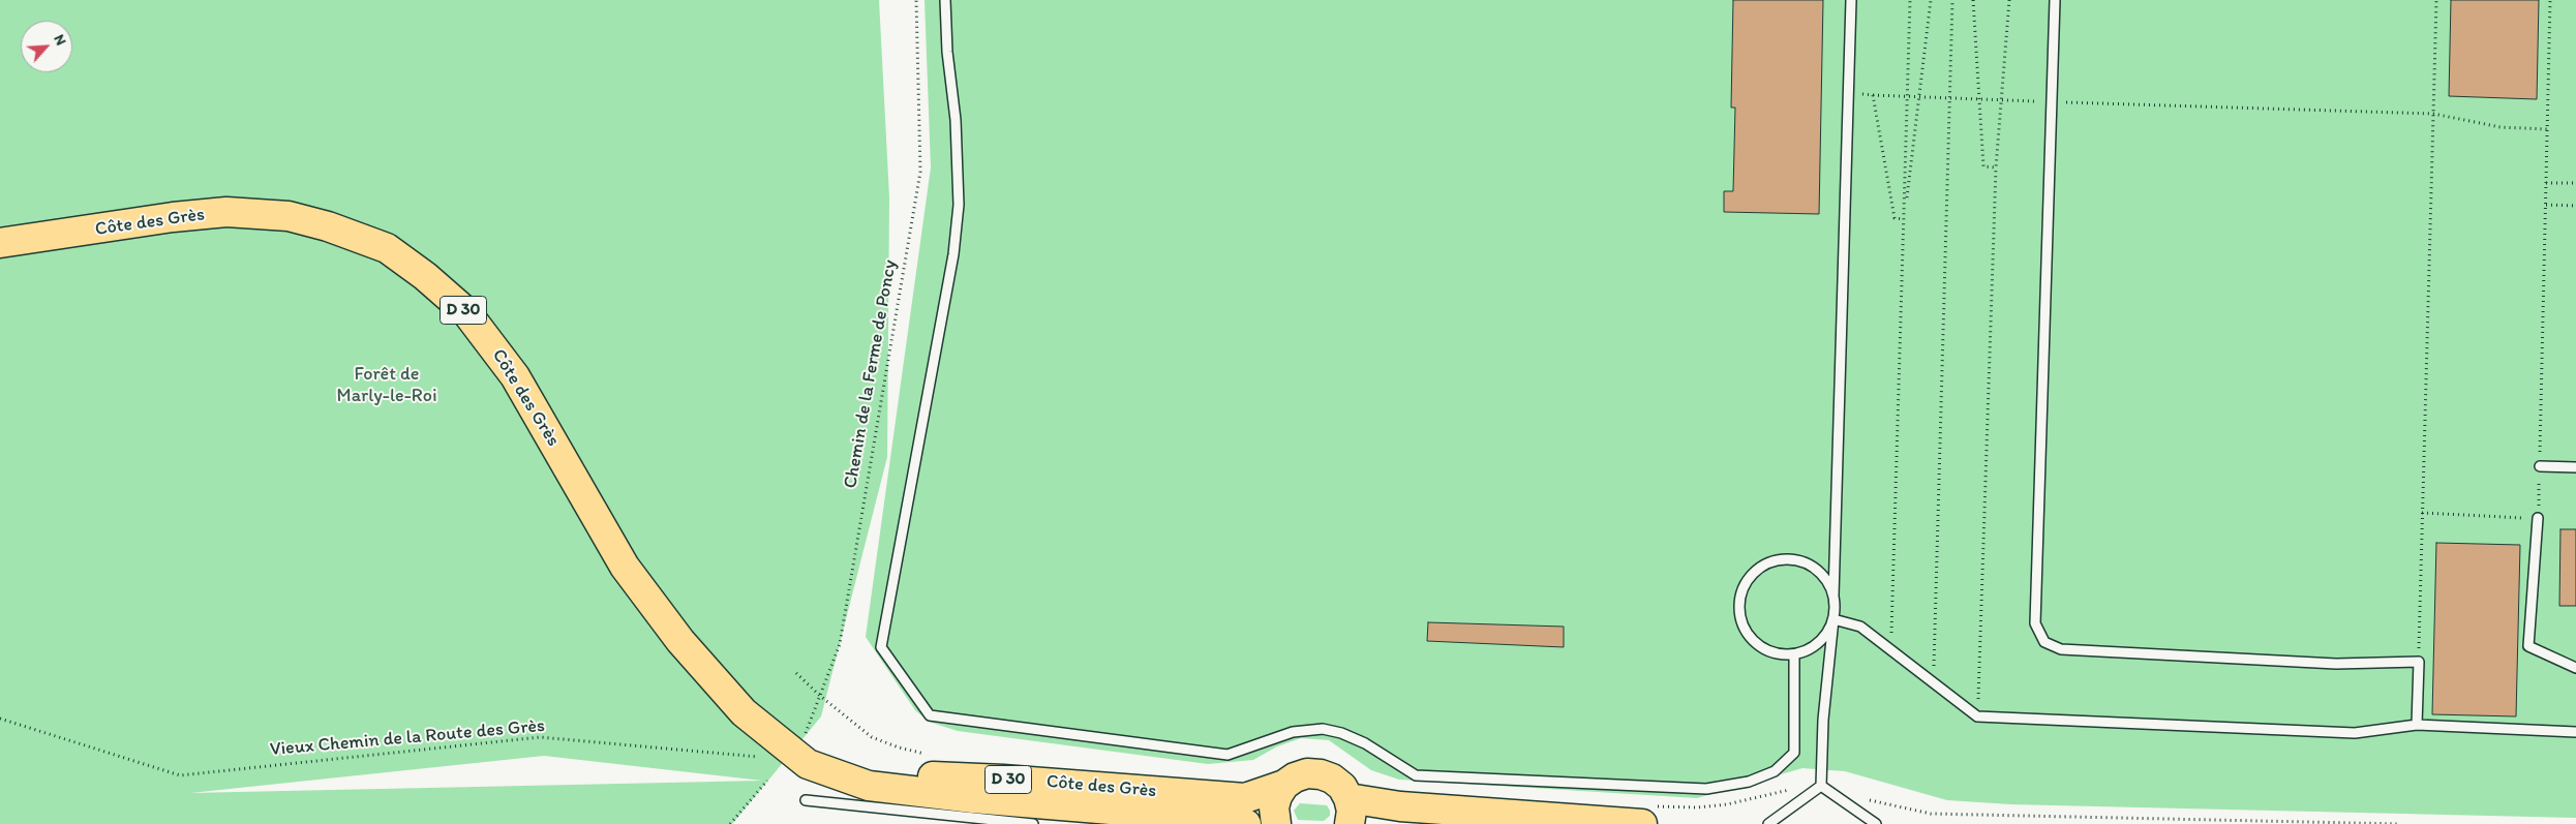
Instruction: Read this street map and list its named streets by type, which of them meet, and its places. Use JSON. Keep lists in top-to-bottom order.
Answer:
{
  "streets": {
    "main road": ["Côte des Grès", "D 30"],
    "path": ["Chemin de la Ferme de Poncy", "Vieux Chemin de la Route des Grès"]
  },
  "crossings": [
    ["Côte des Grès", "Chemin de la Ferme de Poncy"]
  ],
  "parks": ["Forêt de Marly-le-Roi"],
  "north": "top right"
}
